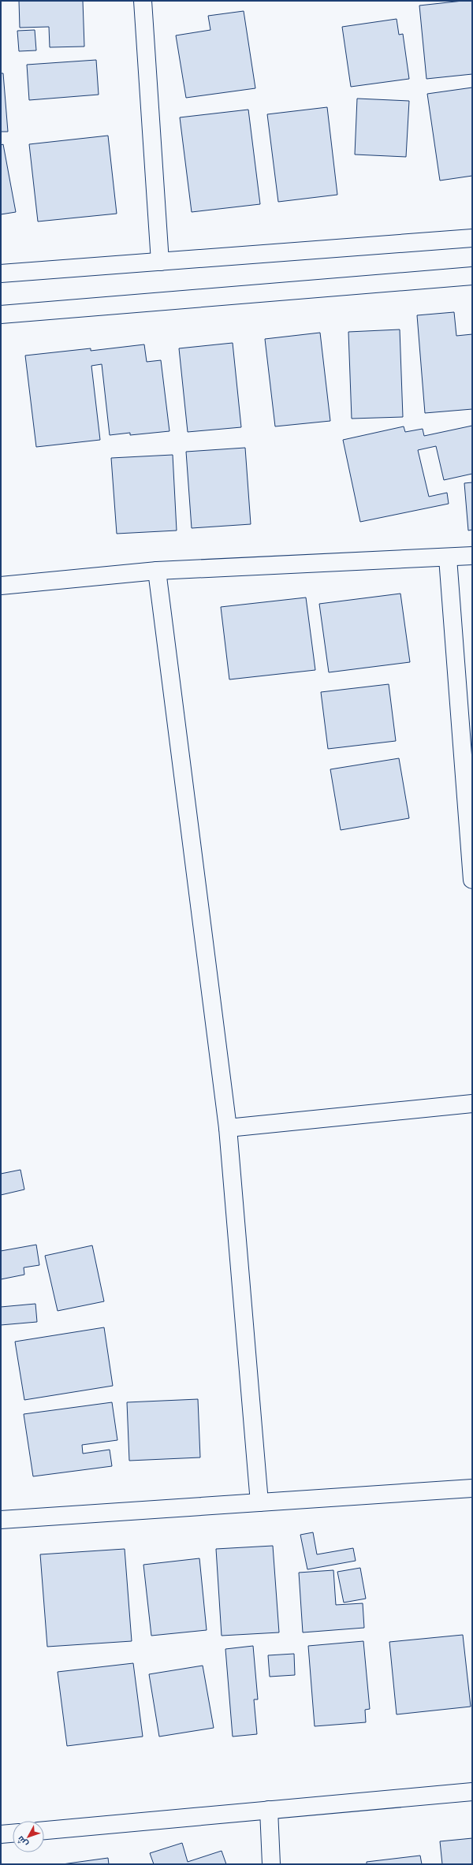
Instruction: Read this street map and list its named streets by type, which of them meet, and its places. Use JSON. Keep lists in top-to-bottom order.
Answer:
{
  "north": "bottom left"
}
